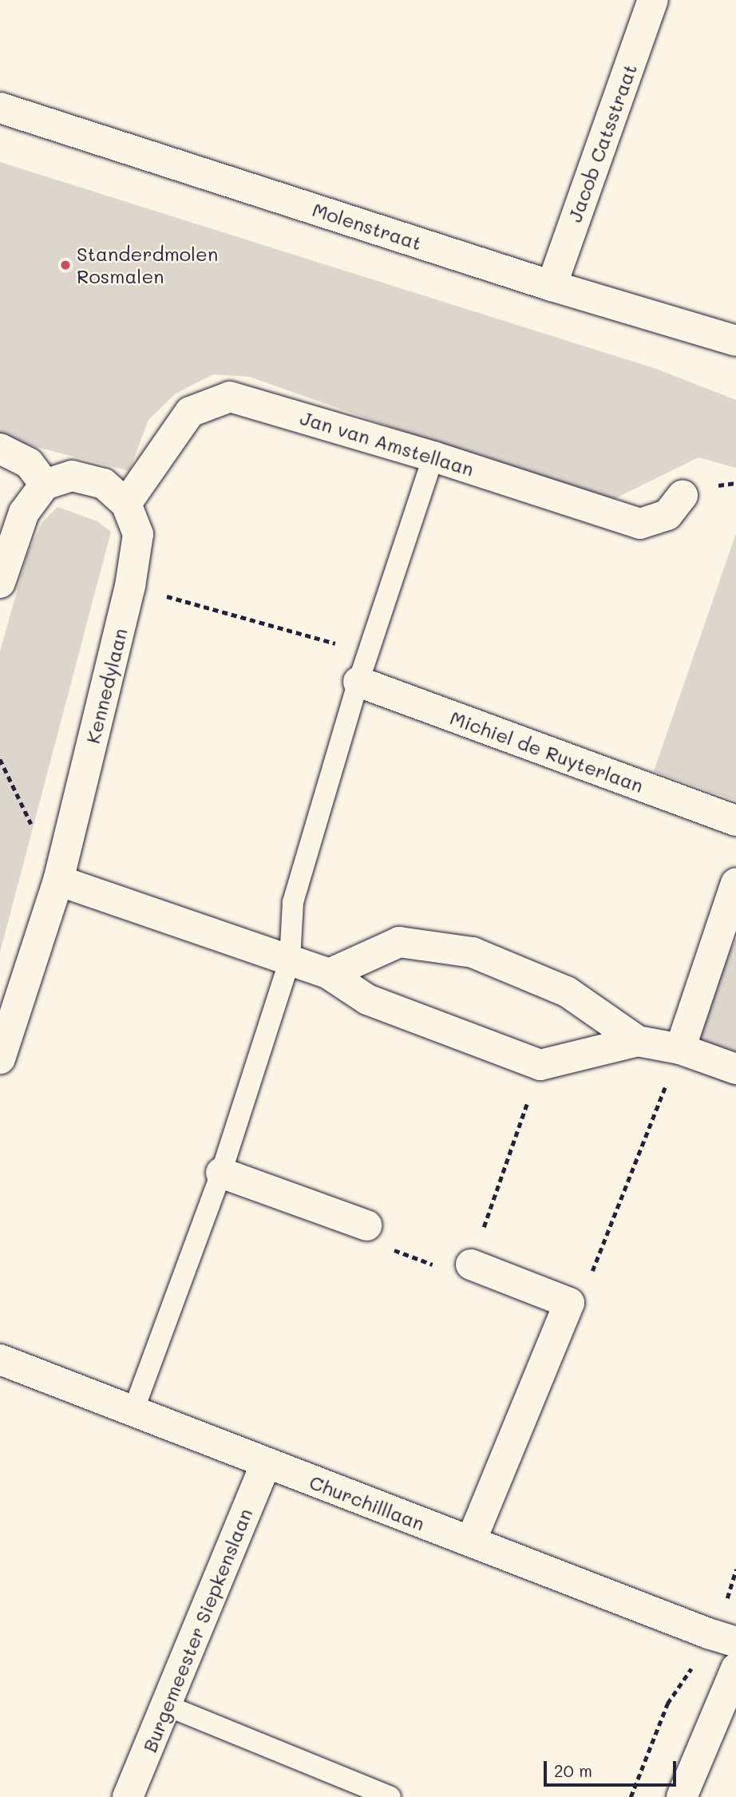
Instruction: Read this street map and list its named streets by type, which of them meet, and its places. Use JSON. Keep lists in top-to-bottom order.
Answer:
{
  "streets": {
    "street": [
      "Jacob Catsstraat",
      "Molenstraat",
      "Jan van Amstellaan",
      "Kennedylaan",
      "Michiel de Ruyterlaan",
      "Churchilllaan",
      "Burgemeester Siepkenslaan"
    ]
  },
  "crossings": [
    ["Jacob Catsstraat", "Molenstraat"],
    ["Jan van Amstellaan", "Kennedylaan"],
    ["Churchilllaan", "Burgemeester Siepkenslaan"]
  ],
  "places": ["Standerdmolen Rosmalen"],
  "scale_bar": "20 m"
}
